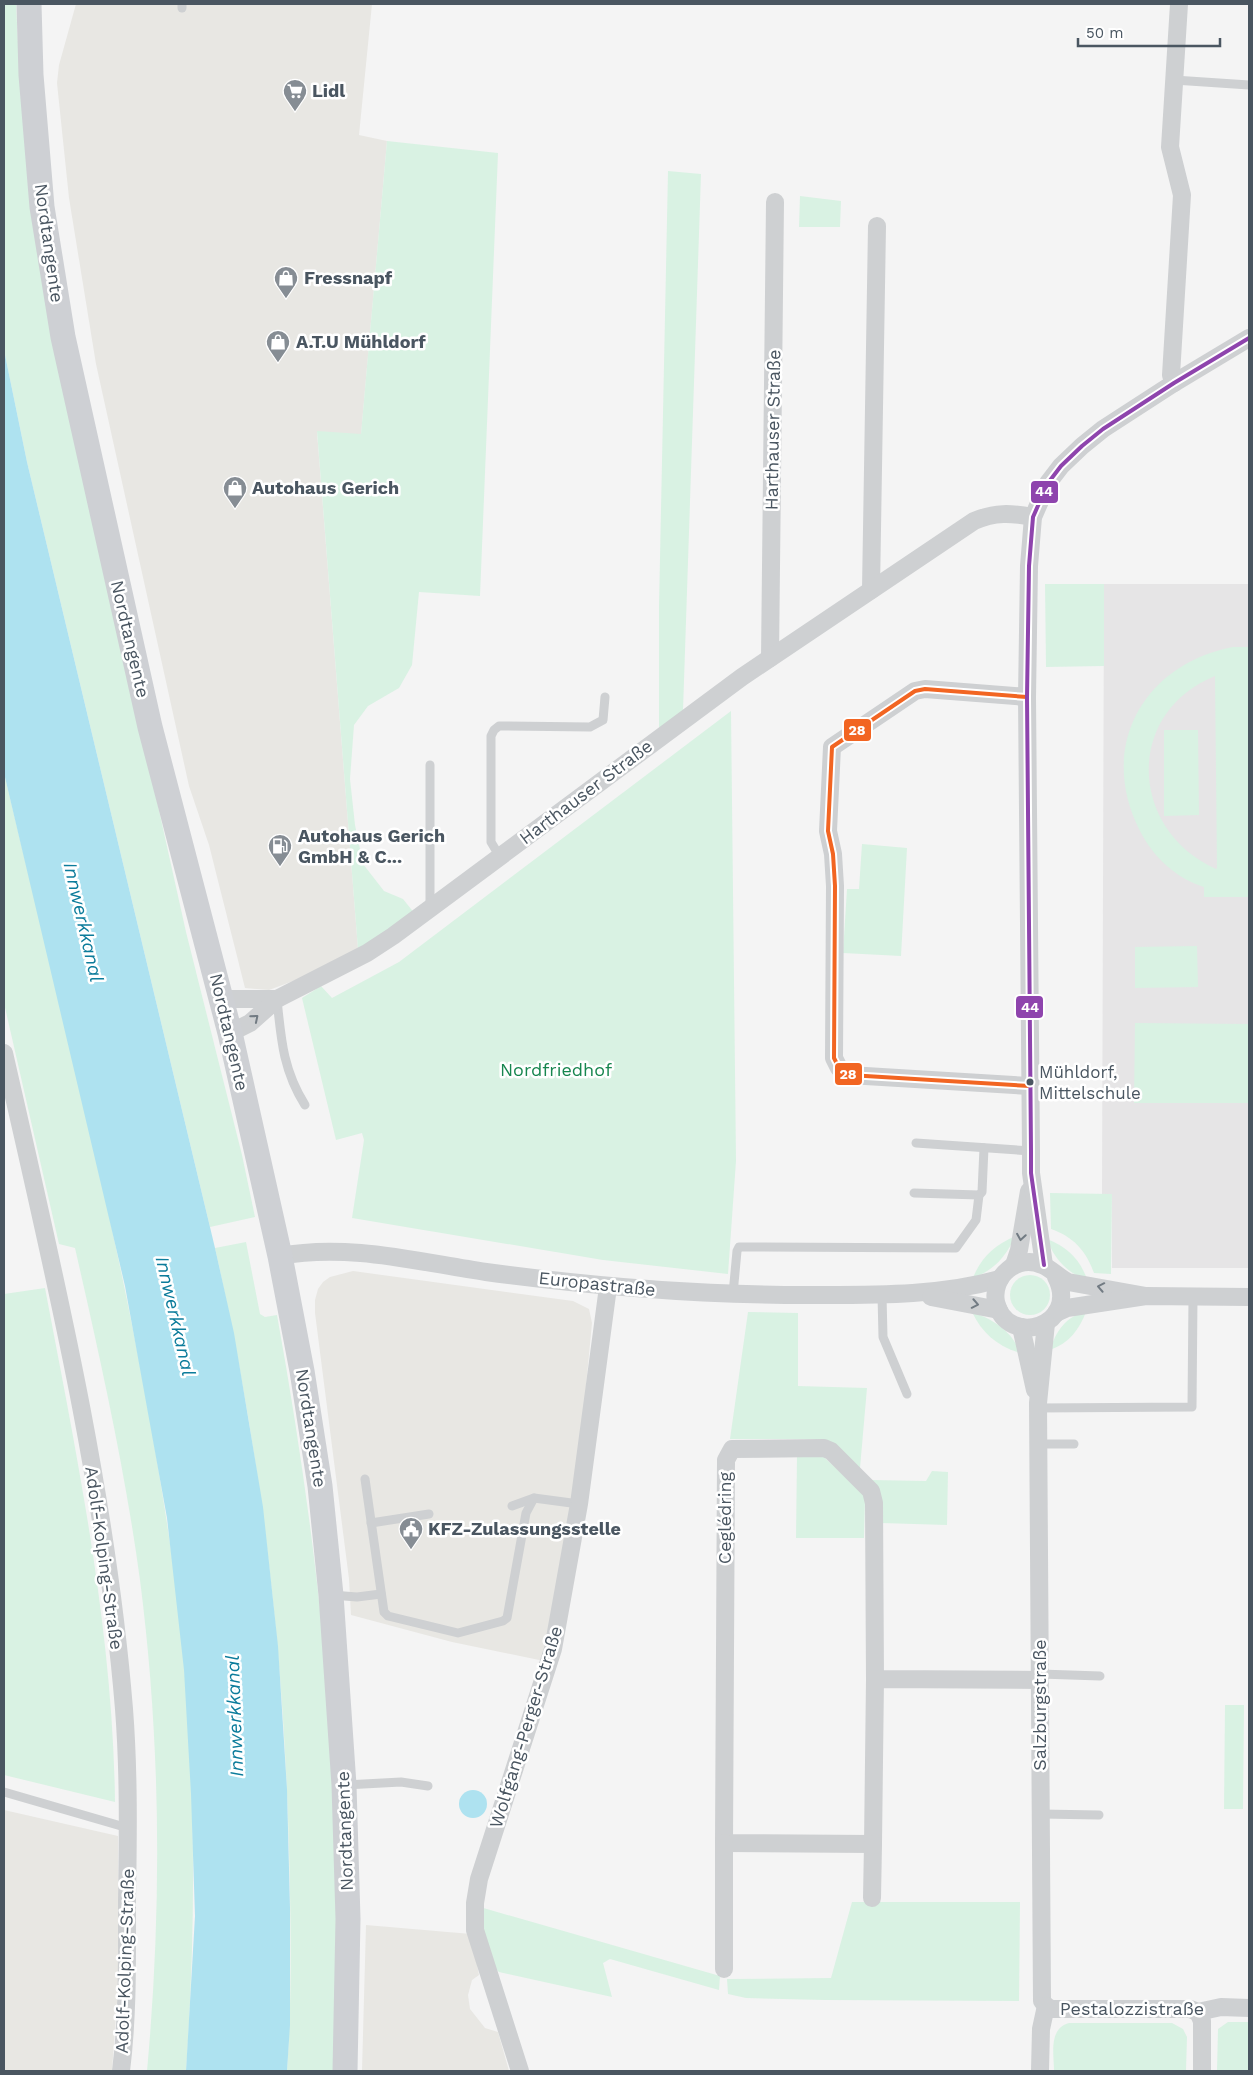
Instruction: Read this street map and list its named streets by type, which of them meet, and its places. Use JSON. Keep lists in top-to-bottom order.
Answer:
{
  "streets": {
    "main road": ["Nordtangente"],
    "street": [
      "Harthauser Straße",
      "Europastraße",
      "Ceglédring",
      "Adolf-Kolping-Straße",
      "Salzburgstraße",
      "Wolfgang-Perger-Straße",
      "Pestalozzistraße"
    ]
  },
  "crossings": [
    ["Nordtangente", "Harthauser Straße"],
    ["Nordtangente", "Europastraße"],
    ["Europastraße", "Salzburgstraße"],
    ["Europastraße", "Wolfgang-Perger-Straße"],
    ["Salzburgstraße", "Pestalozzistraße"]
  ],
  "water": ["Innwerkkanal"],
  "parks": ["Nordfriedhof"],
  "places": {
    "supermarket": ["Lidl"],
    "shop": ["Fressnapf", "A.T.U Mühldorf", "Autohaus Gerich"],
    "fuel station": ["Autohaus Gerich GmbH & C..."],
    "other": ["Mühldorf, Mittelschule"],
    "public building": ["KFZ-Zulassungsstelle"]
  },
  "lines": ["transit line 44", "transit line 28"],
  "scale_bar": "50 m"
}
